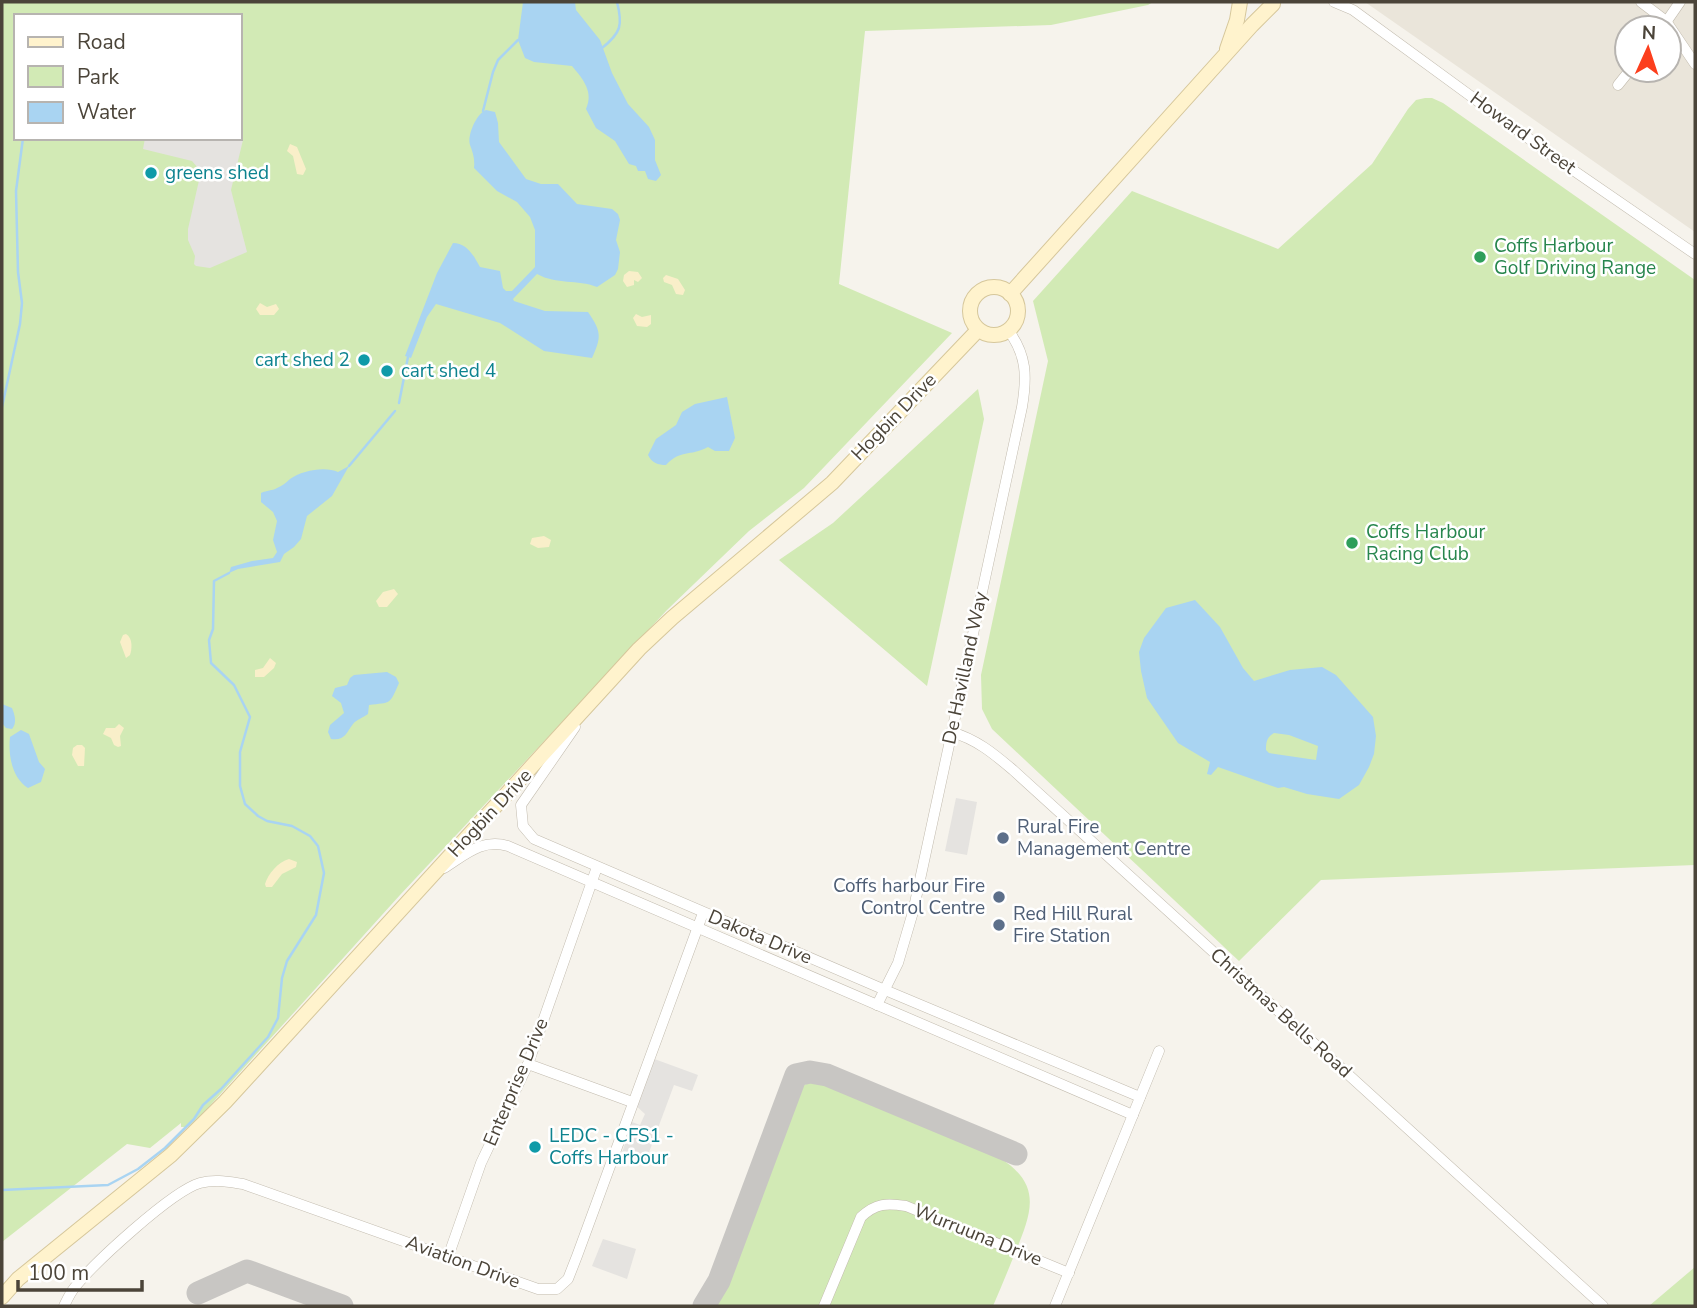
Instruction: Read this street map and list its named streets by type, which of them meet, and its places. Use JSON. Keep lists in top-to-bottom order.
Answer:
{
  "streets": {
    "main road": ["Hogbin Drive"],
    "street": [
      "Howard Street",
      "De Havilland Way",
      "Dakota Drive",
      "Christmas Bells Road",
      "Enterprise Drive",
      "Wurruuna Drive",
      "Aviation Drive"
    ]
  },
  "crossings": [
    ["Hogbin Drive", "De Havilland Way"],
    ["Hogbin Drive", "Dakota Drive"],
    ["De Havilland Way", "Dakota Drive"],
    ["De Havilland Way", "Christmas Bells Road"],
    ["Dakota Drive", "Enterprise Drive"],
    ["Dakota Drive", "Aviation Drive"],
    ["Enterprise Drive", "Aviation Drive"]
  ],
  "places": [
    "greens shed",
    "Coffs Harbour Golf Driving Range",
    "cart shed 2",
    "cart shed 4",
    "Coffs Harbour Racing Club",
    "Rural Fire Management Centre",
    "Coffs harbour Fire Control Centre",
    "Red Hill Rural Fire Station",
    "LEDC - CFS1 - Coffs Harbour"
  ],
  "legend": ["Road", "Park", "Water"],
  "scale_bar": "100 m",
  "north": "top"
}
